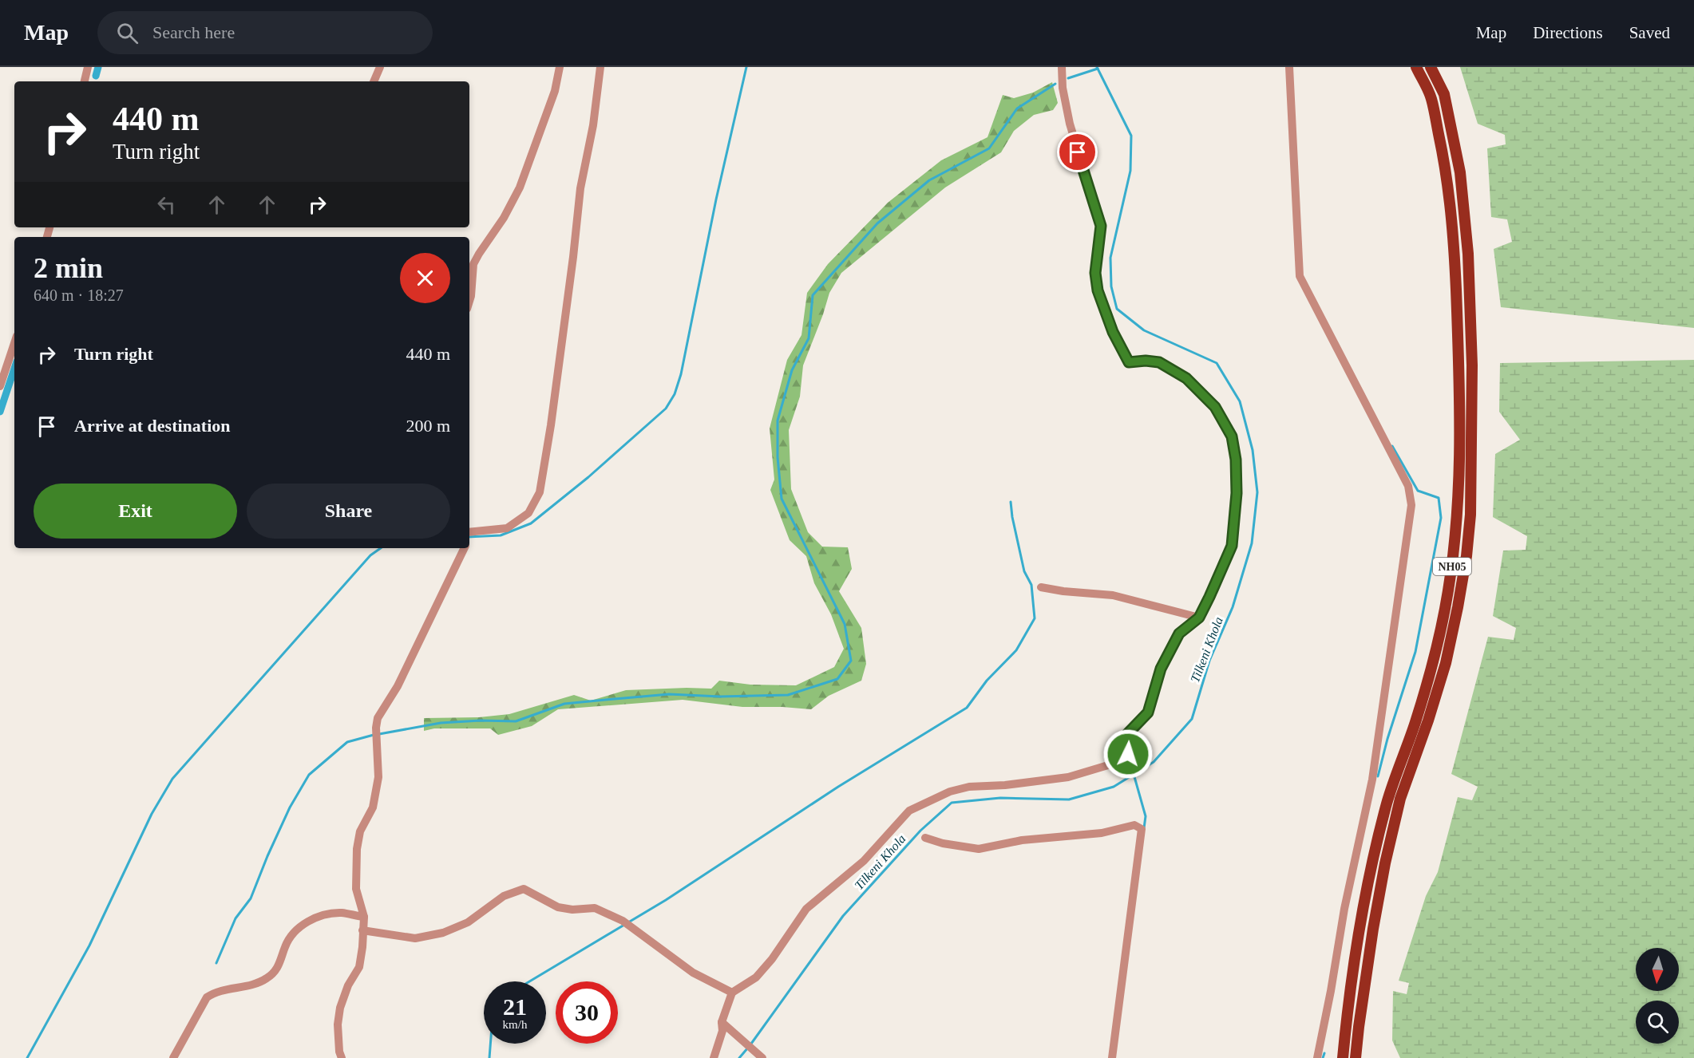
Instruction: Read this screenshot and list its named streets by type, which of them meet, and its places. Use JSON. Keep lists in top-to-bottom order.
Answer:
{
  "streets": {
    "main road": ["NH05"]
  },
  "water": ["Tilkeni Khola"],
  "north": "bottom",
  "page": {
    "header": "Map",
    "search": "Search here",
    "nav": ["Map", "Directions", "Saved"],
    "turn": ["440 m", "Turn right"],
    "heading": ["2 min", "640 m · 18:27"],
    "list": [
      {
        "name": "Turn right",
        "value": "440 m"
      },
      {
        "name": "Arrive at destination",
        "value": "200 m"
      }
    ],
    "buttons": ["Exit", "Share"],
    "speed": "21 km/h",
    "limit": "30"
  }
}
